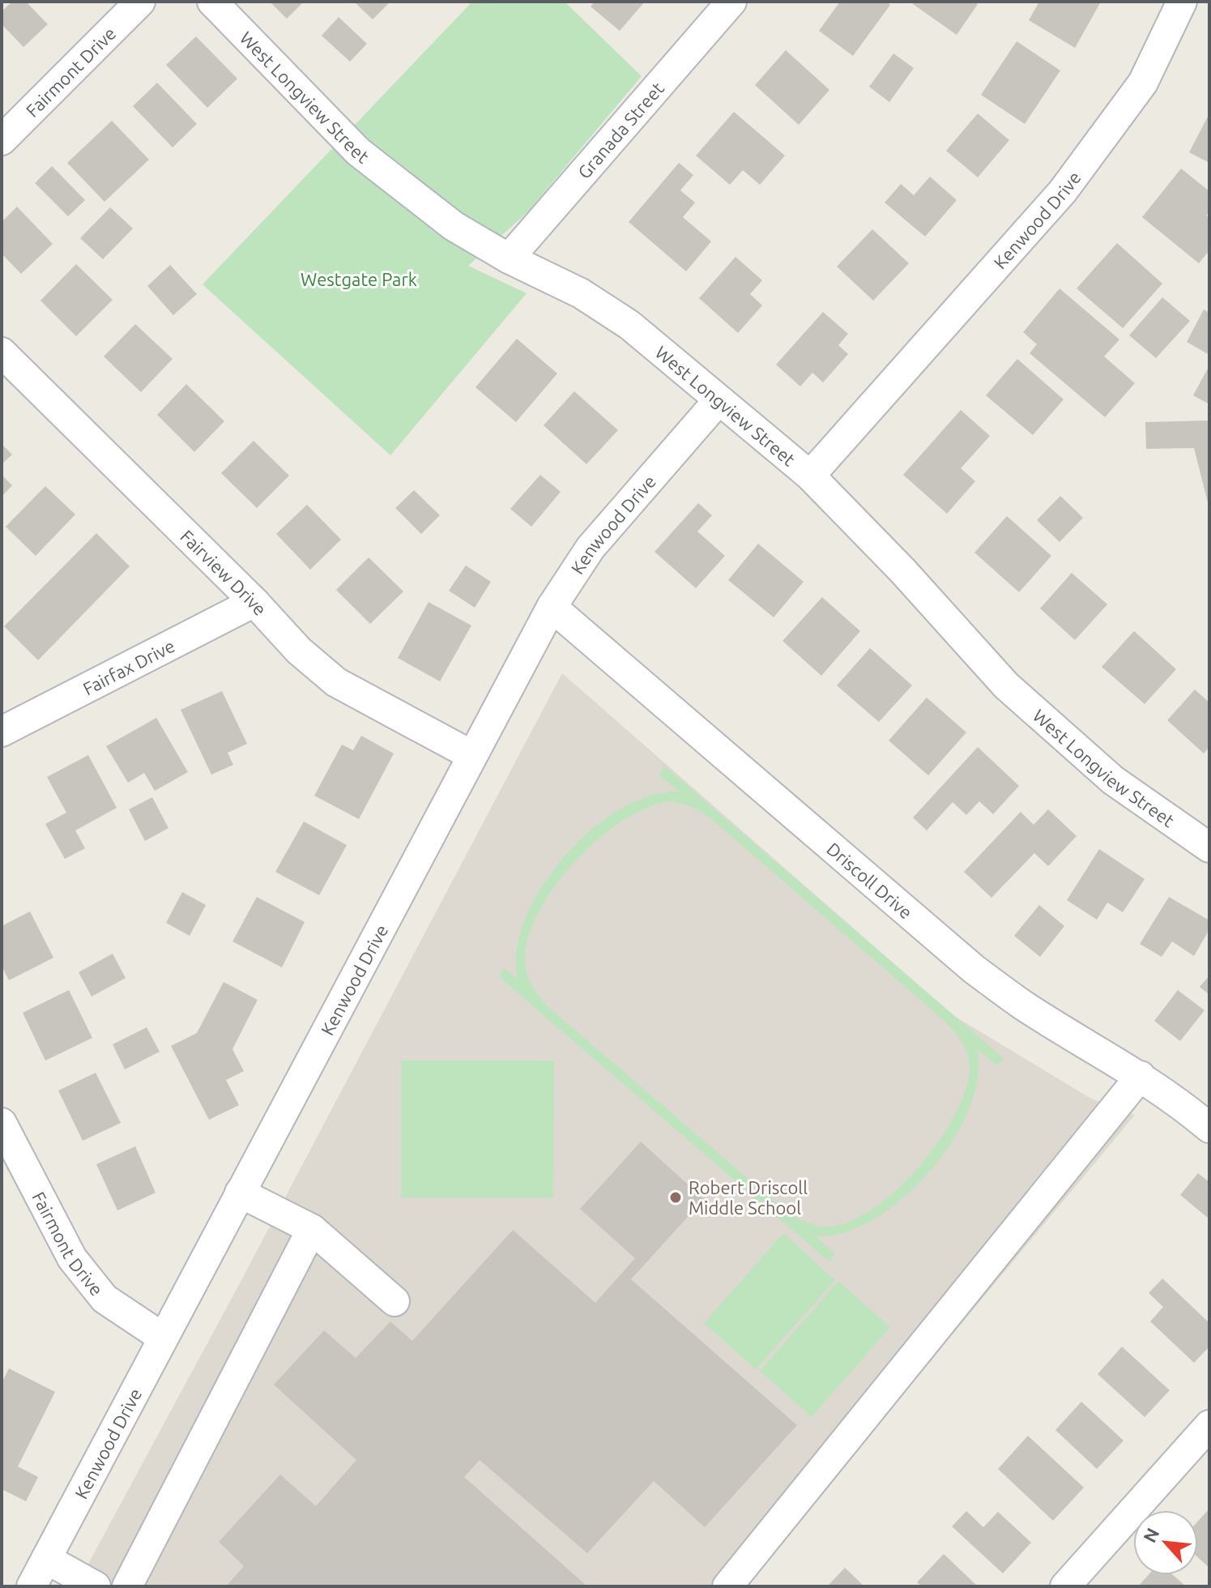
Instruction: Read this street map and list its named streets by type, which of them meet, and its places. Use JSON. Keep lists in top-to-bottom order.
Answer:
{
  "streets": {
    "street": [
      "Fairmont Drive",
      "West Longview Street",
      "Granada Street",
      "Kenwood Drive",
      "Fairview Drive",
      "Fairfax Drive",
      "Driscoll Drive"
    ]
  },
  "crossings": [
    ["Fairmont Drive", "Kenwood Drive"],
    ["West Longview Street", "Granada Street"],
    ["West Longview Street", "Kenwood Drive"],
    ["Kenwood Drive", "Fairview Drive"],
    ["Kenwood Drive", "Driscoll Drive"],
    ["Fairview Drive", "Fairfax Drive"]
  ],
  "parks": ["Westgate Park"],
  "places": ["Robert Driscoll Middle School"],
  "north": "top left"
}
